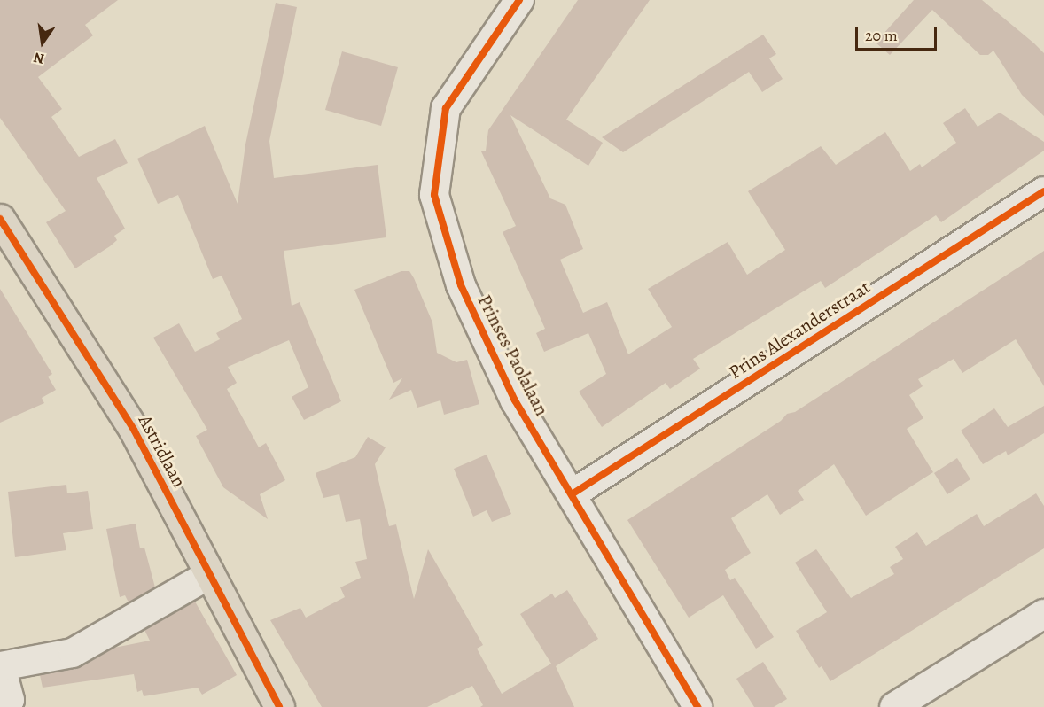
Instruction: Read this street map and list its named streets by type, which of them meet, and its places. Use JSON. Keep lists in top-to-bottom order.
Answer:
{
  "streets": {
    "main road": ["Astridlaan"],
    "street": ["Prins Alexanderstraat", "Prinses Paolalaan"]
  },
  "crossings": [
    ["Prins Alexanderstraat", "Prinses Paolalaan"]
  ],
  "scale_bar": "20 m",
  "north": "bottom"
}
